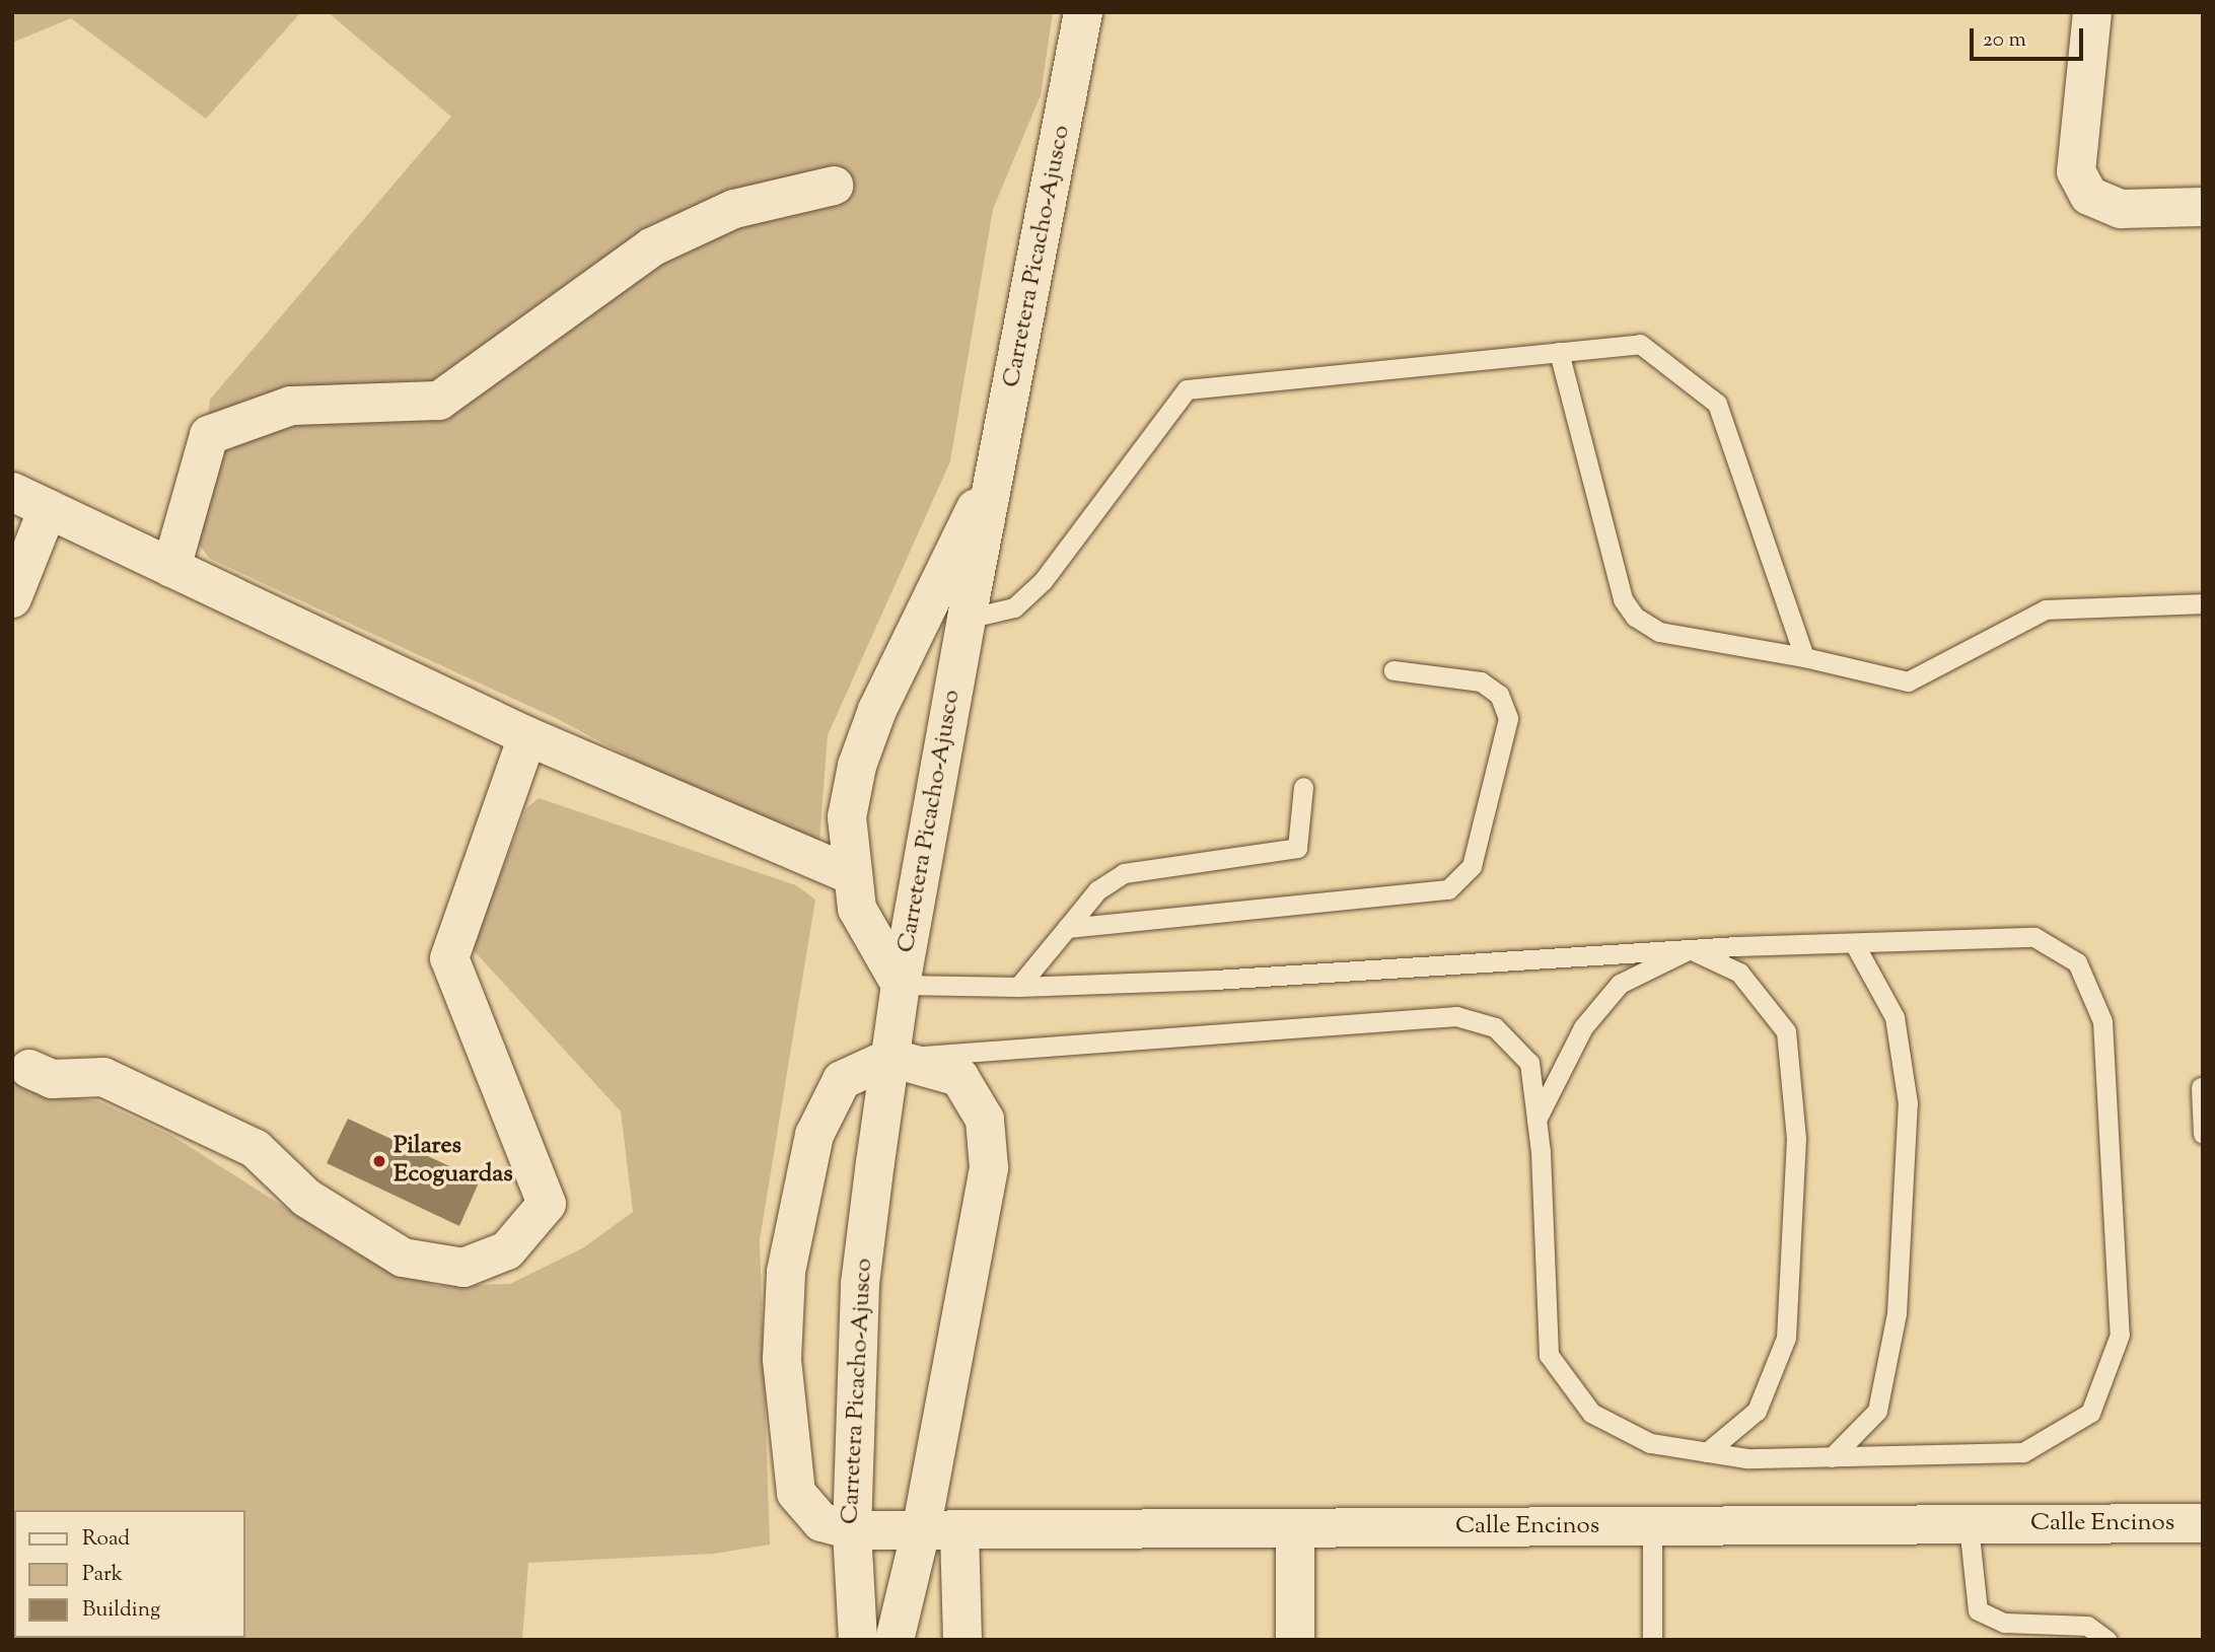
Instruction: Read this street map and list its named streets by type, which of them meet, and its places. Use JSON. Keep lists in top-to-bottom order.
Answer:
{
  "streets": {
    "street": ["Carretera Picacho-Ajusco", "Calle Encinos"]
  },
  "crossings": [
    ["Carretera Picacho-Ajusco", "Calle Encinos"]
  ],
  "places": ["Pilares Ecoguardas"],
  "legend": ["Road", "Park", "Building"],
  "scale_bar": "20 m"
}
